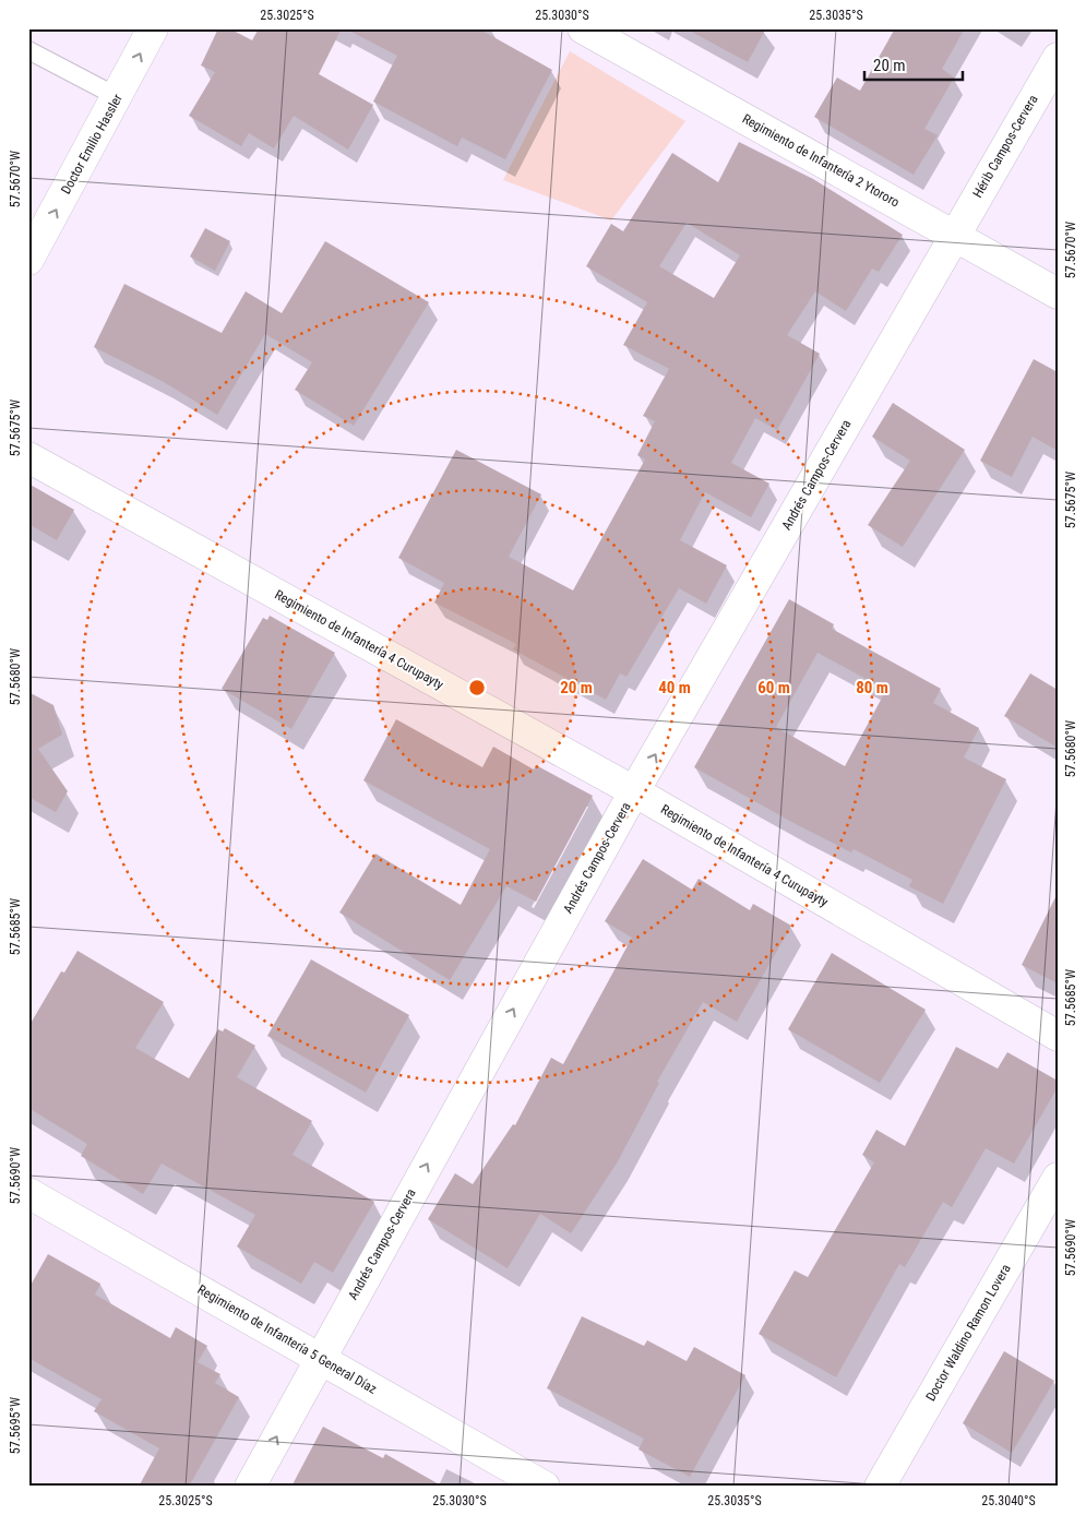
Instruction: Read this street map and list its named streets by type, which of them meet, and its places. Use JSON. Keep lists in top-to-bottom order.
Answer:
{
  "streets": {
    "street": [
      "Doctor Emilio Hassler",
      "Hérib Campos-Cervera",
      "Regimiento de Infantería 2 Ytororo",
      "Andrés Campos-Cervera",
      "Regimiento de Infantería 4 Curupayty",
      "Doctor Waldino Ramon Lovera",
      "Regimiento de Infantería 5 General Díaz"
    ]
  },
  "crossings": [
    ["Hérib Campos-Cervera", "Regimiento de Infantería 2 Ytororo"],
    ["Hérib Campos-Cervera", "Andrés Campos-Cervera"],
    ["Regimiento de Infantería 2 Ytororo", "Andrés Campos-Cervera"],
    ["Andrés Campos-Cervera", "Regimiento de Infantería 4 Curupayty"],
    ["Andrés Campos-Cervera", "Regimiento de Infantería 5 General Díaz"]
  ],
  "one_way": ["Doctor Emilio Hassler", "Andrés Campos-Cervera"],
  "scale_bar": "20 m",
  "coordinates": [
    "25.3025°S",
    "25.3030°S",
    "25.3035°S",
    "57.5670°W",
    "57.5675°W",
    "57.5680°W",
    "57.5685°W",
    "57.5690°W",
    "57.5695°W",
    "25.3040°S"
  ],
  "rings": [
    "20 m",
    "40 m",
    "60 m",
    "80 m"
  ]
}
